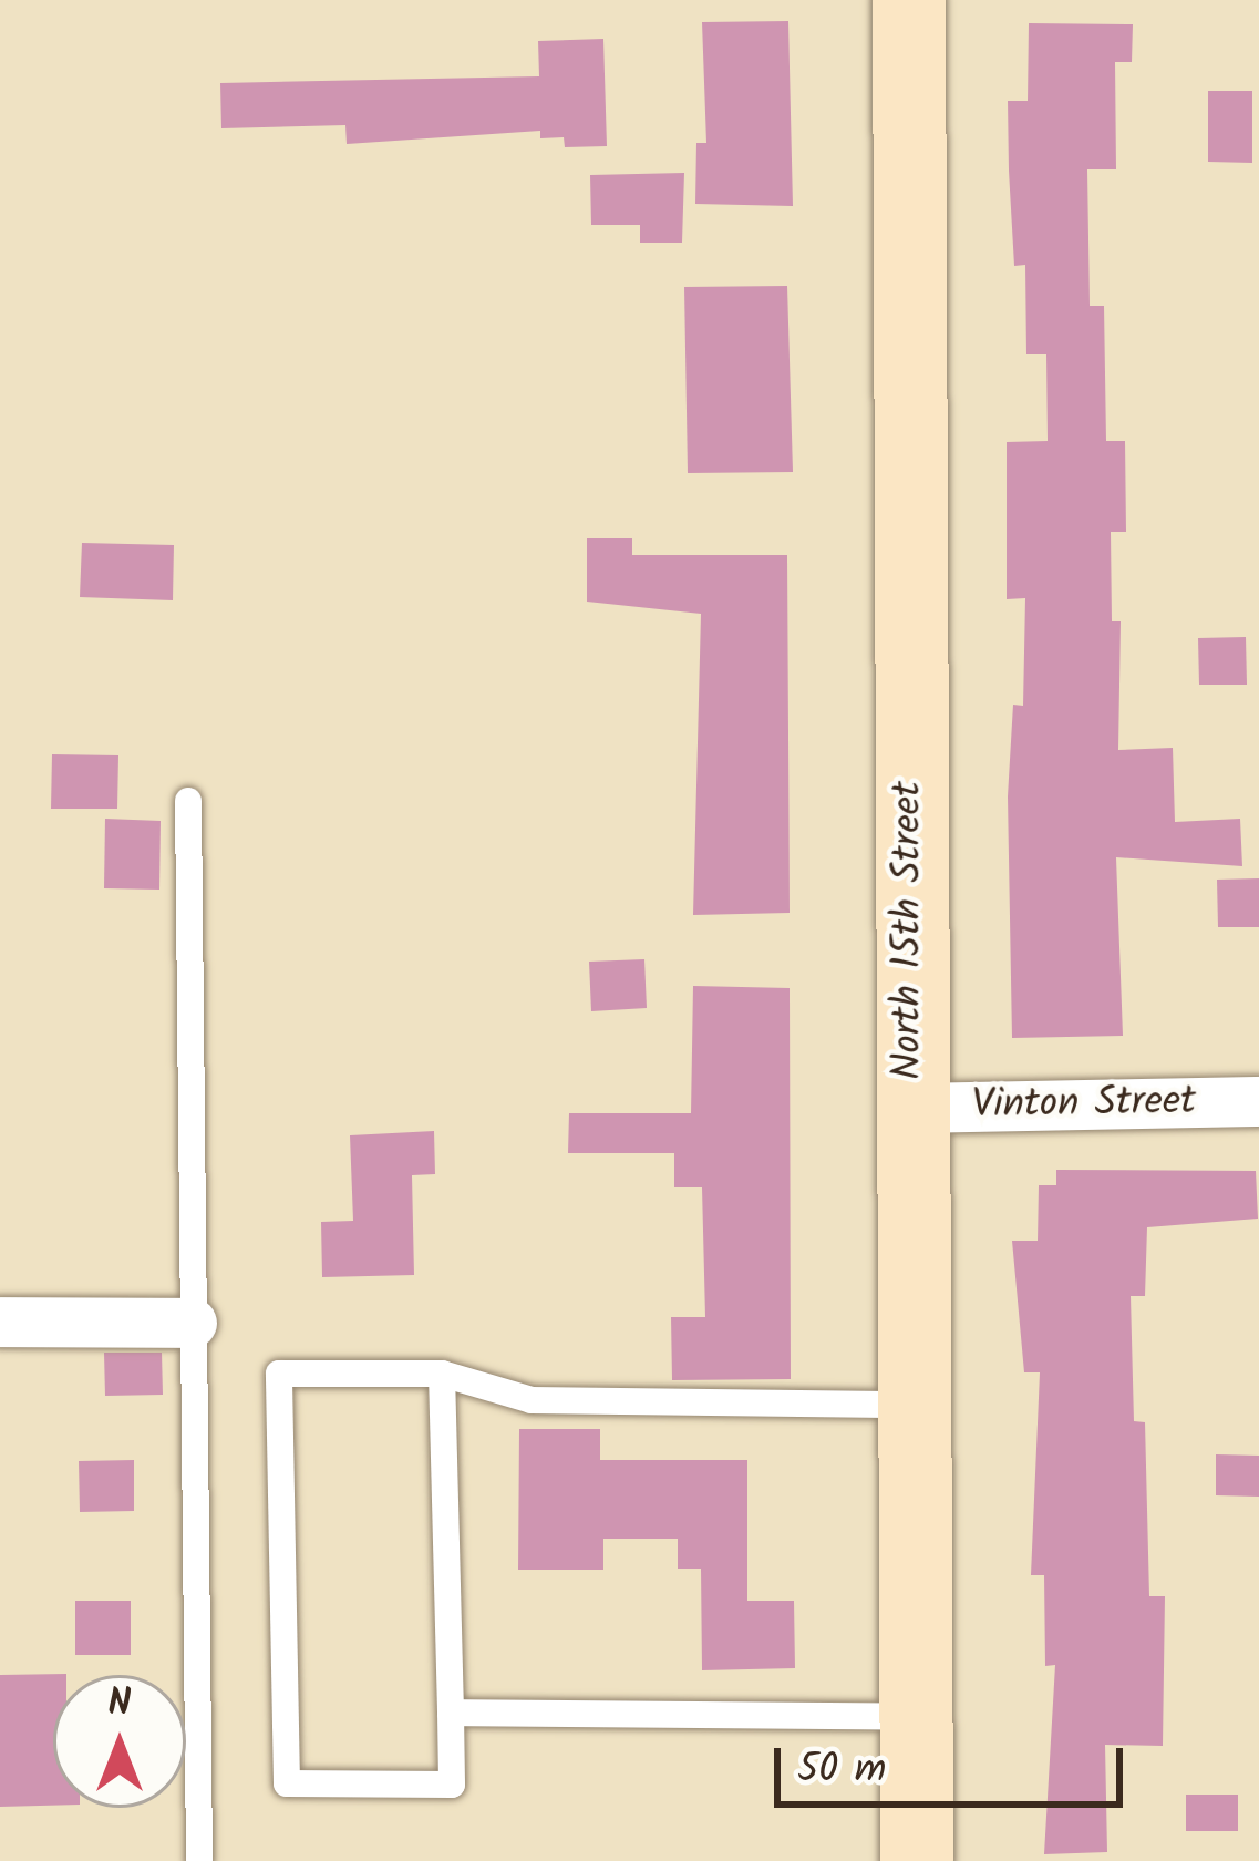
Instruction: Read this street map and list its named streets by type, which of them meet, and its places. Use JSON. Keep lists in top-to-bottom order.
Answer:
{
  "streets": {
    "main road": ["North 15th Street"],
    "street": ["Vinton Street"]
  },
  "crossings": [
    ["North 15th Street", "Vinton Street"]
  ],
  "scale_bar": "50 m",
  "north": "top"
}
